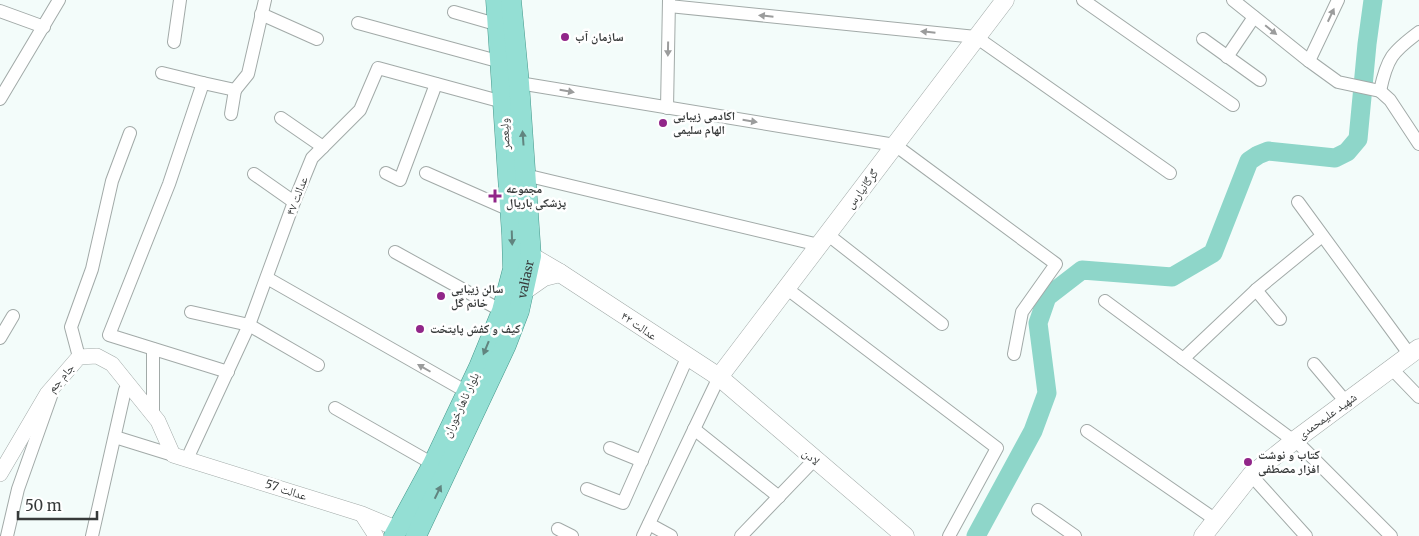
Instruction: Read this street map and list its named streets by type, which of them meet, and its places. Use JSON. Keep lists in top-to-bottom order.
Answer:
{
  "streets": {
    "main road": [
      "ولیعصر",
      "گرگانپارس",
      "valiasr",
      "عدالت ۴۲",
      "بلوار ناهارخوران",
      "شهید علیمحمدی",
      "لادن"
    ],
    "street": ["عدالت ۴۷", "جام جم", "عدالت 57"]
  },
  "crossings": [
    ["ولیعصر", "عدالت ۴۷"],
    ["ولیعصر", "بلوار ناهارخوران"],
    ["گرگانپارس", "عدالت ۴۲"],
    ["گرگانپارس", "لادن"],
    ["عدالت ۴۷", "جام جم"],
    ["عدالت ۴۷", "عدالت 57"],
    ["valiasr", "عدالت ۴۲"],
    ["valiasr", "بلوار ناهارخوران"],
    ["valiasr", "عدالت 57"],
    ["عدالت ۴۲", "لادن"],
    ["جام جم", "عدالت 57"],
    ["بلوار ناهارخوران", "عدالت 57"]
  ],
  "one_way": ["valiasr"],
  "places": {
    "other": [
      "سازمان آب",
      "اکادمی زیبایی الهام سلیمی",
      "سالن زیبایی خانم گل",
      "کیف و کفش پایتخت",
      "کتاب و نوشت افزار مصطفی"
    ],
    "health": ["مجموعه پزشکی باریال"]
  },
  "scale_bar": "50 m"
}
